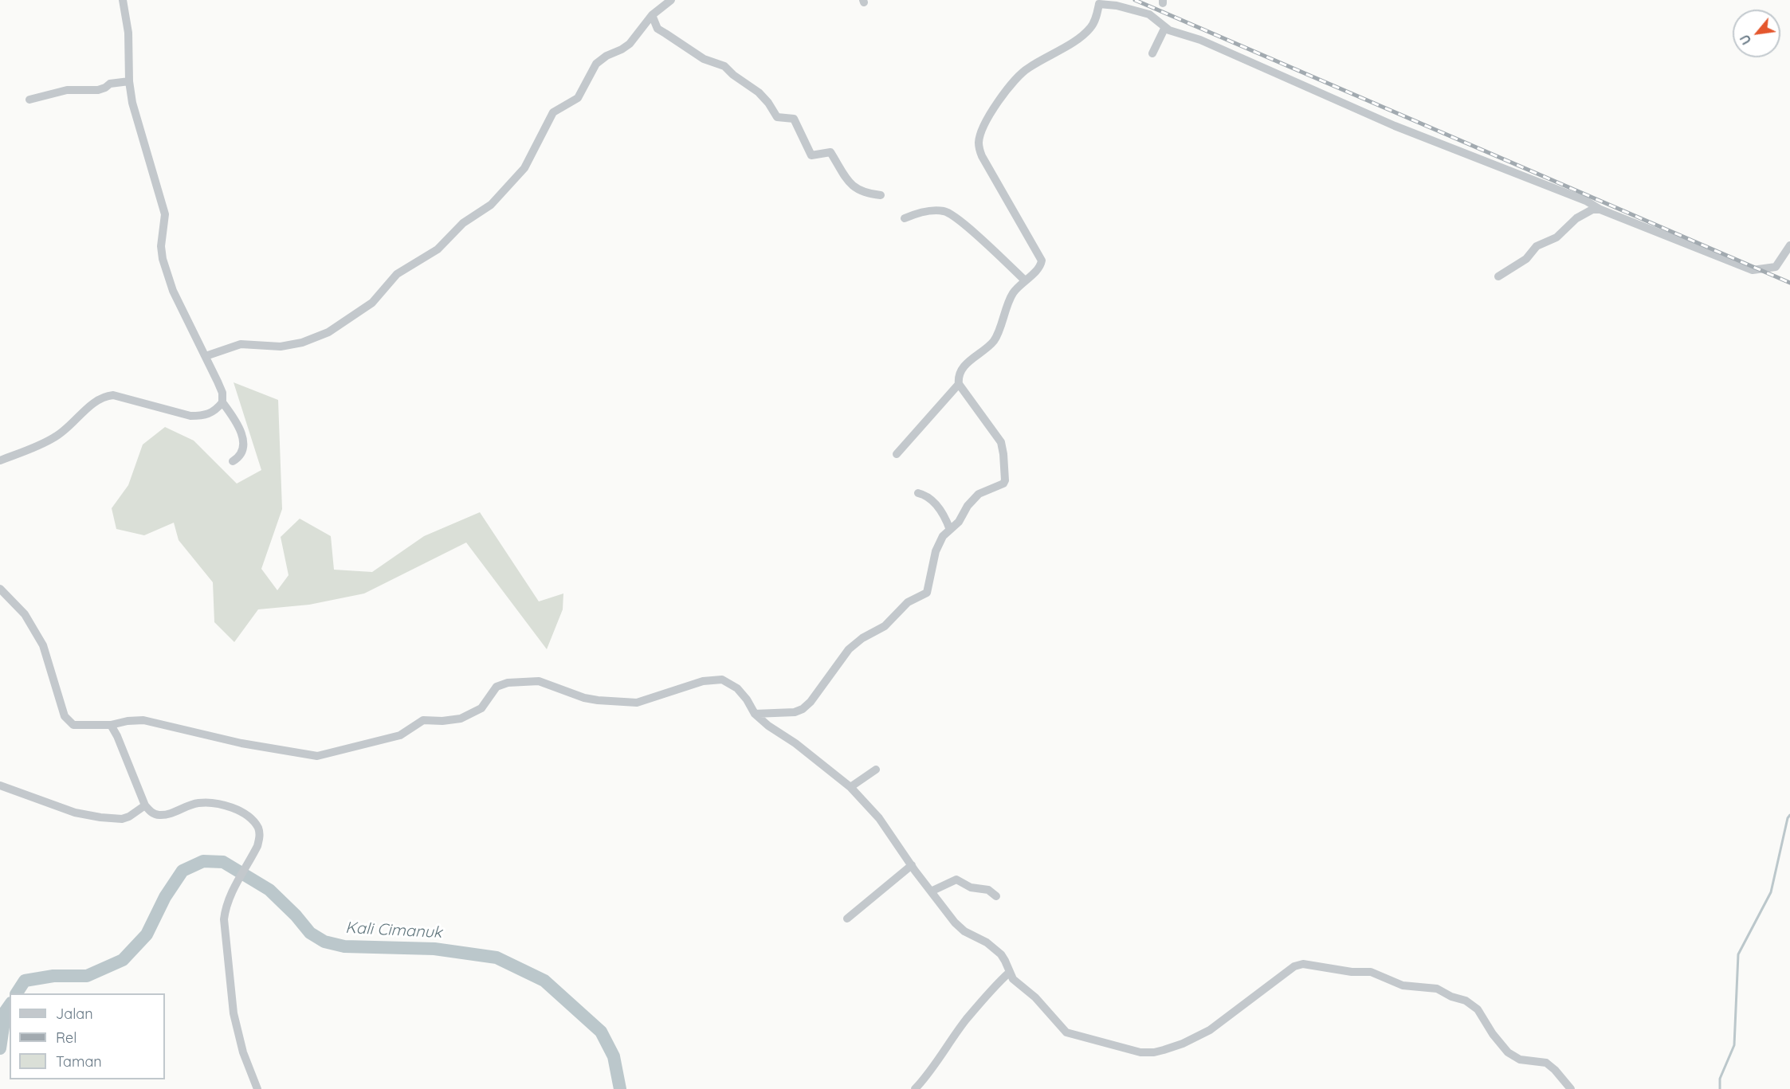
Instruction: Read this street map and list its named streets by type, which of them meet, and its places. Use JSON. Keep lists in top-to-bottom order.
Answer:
{
  "water": ["Kali Cimanuk"],
  "legend": ["Jalan", "Rel", "Taman"],
  "north": "bottom left"
}
